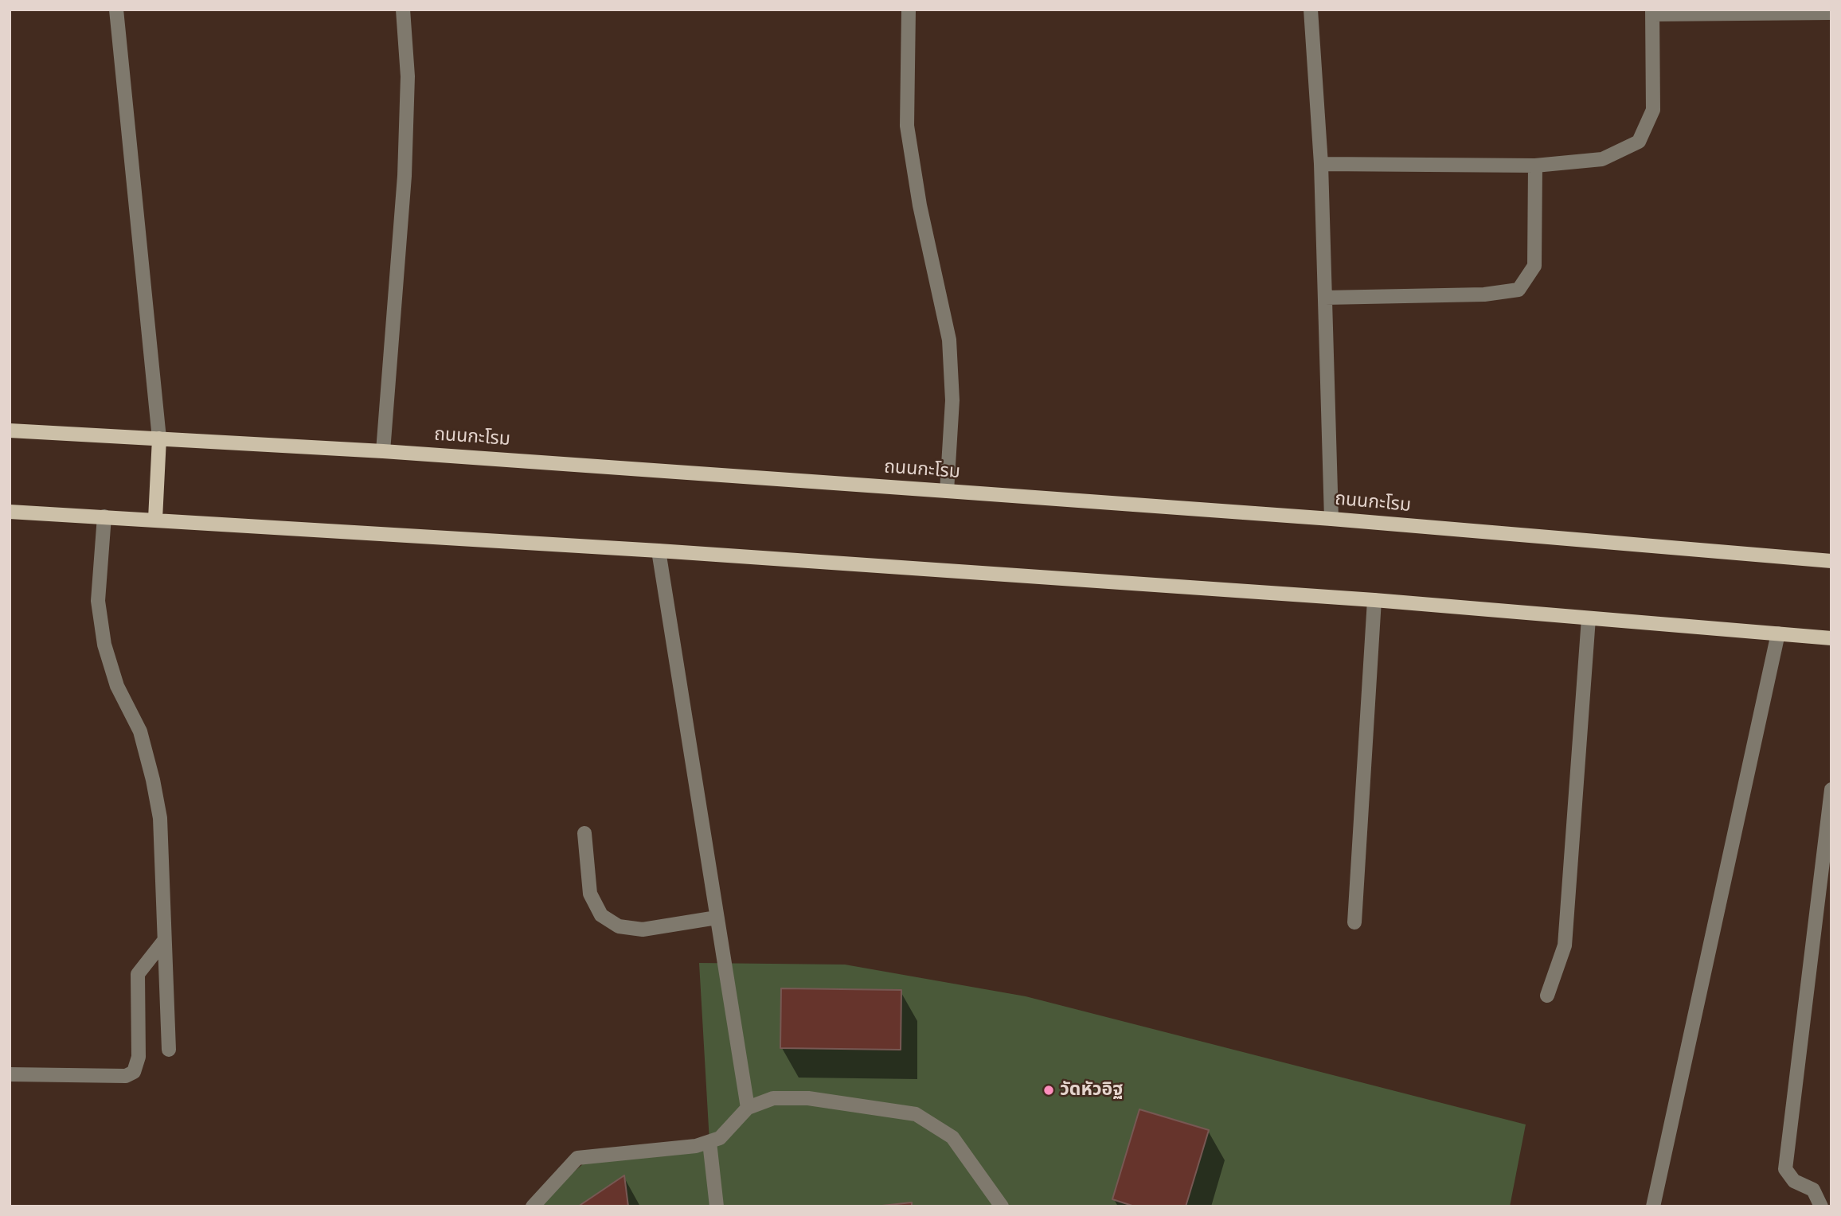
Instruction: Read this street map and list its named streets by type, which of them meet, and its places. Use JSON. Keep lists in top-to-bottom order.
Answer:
{
  "streets": {
    "main road": ["ถนนกะโรม"]
  },
  "places": ["วัดหัวอิฐ"]
}
